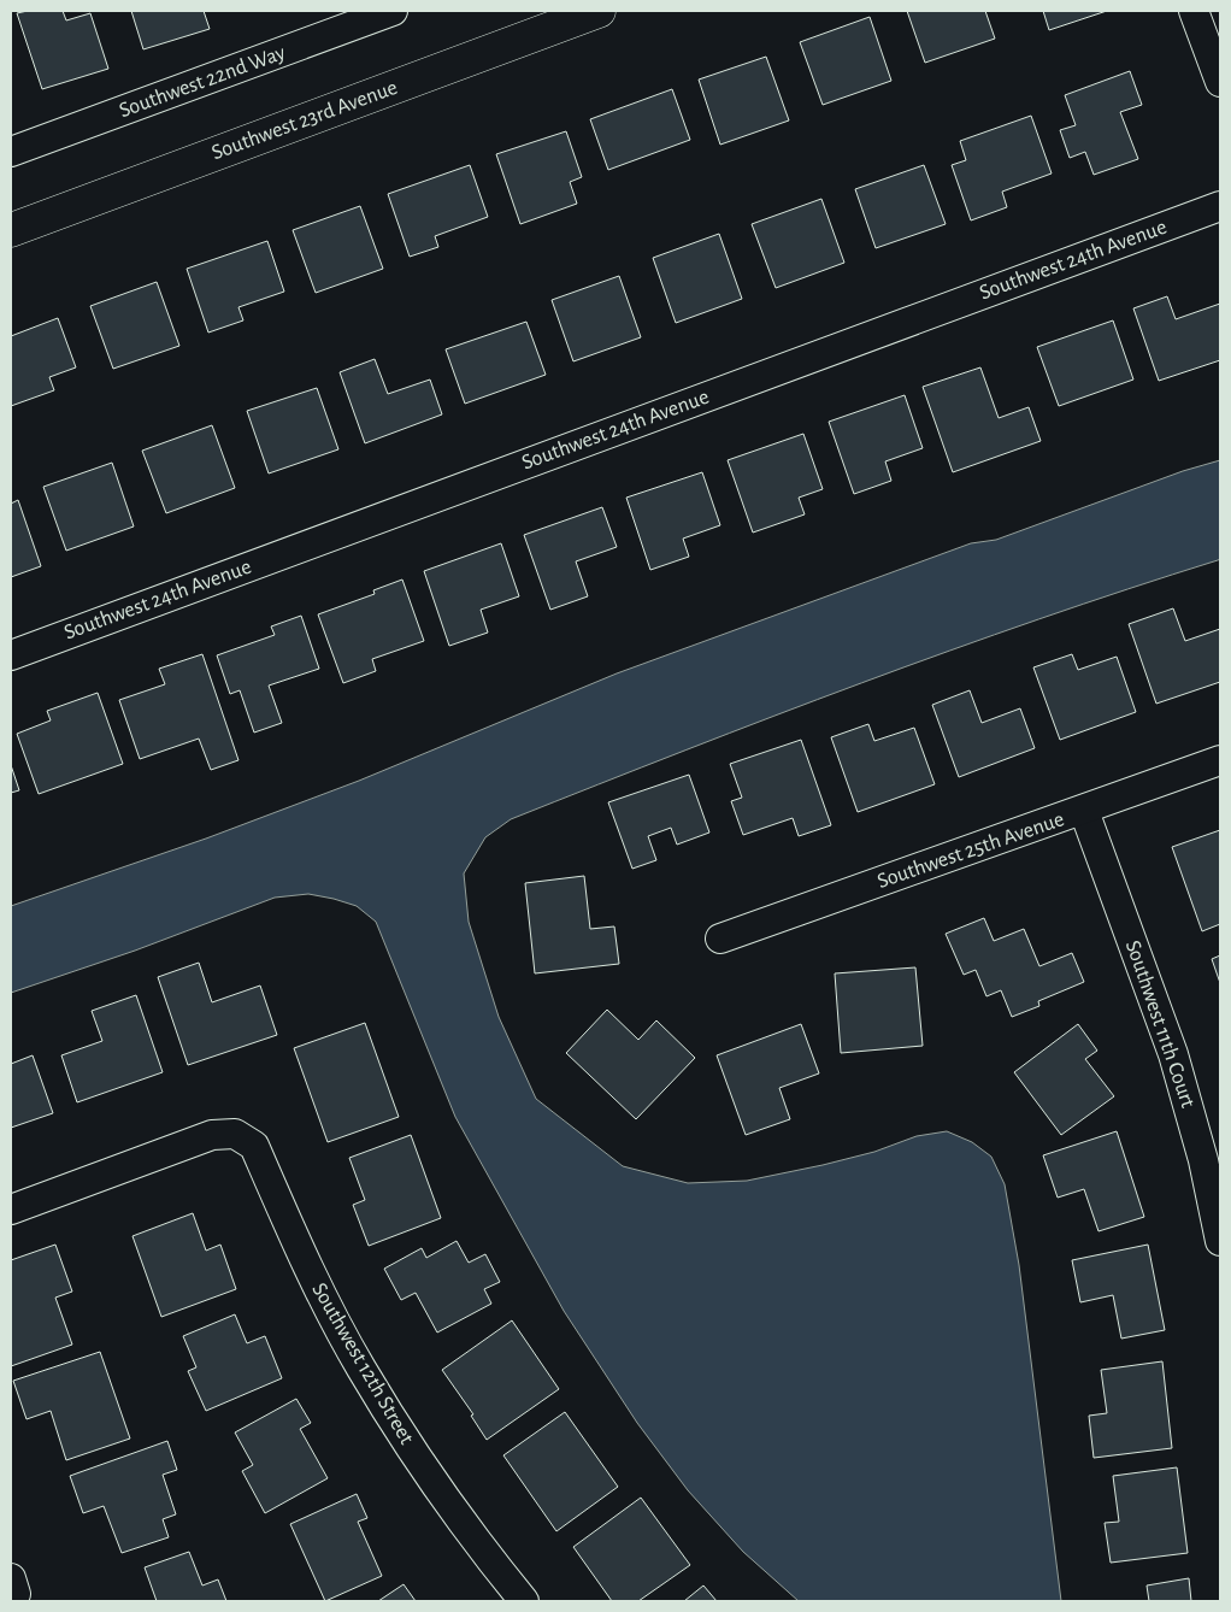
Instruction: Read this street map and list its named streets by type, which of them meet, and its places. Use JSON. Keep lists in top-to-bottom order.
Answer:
{
  "streets": {
    "street": [
      "Southwest 22nd Way",
      "Southwest 23rd Avenue",
      "Southwest 24th Avenue",
      "Southwest 25th Avenue",
      "Southwest 11th Court",
      "Southwest 12th Street"
    ]
  },
  "crossings": [
    ["Southwest 25th Avenue", "Southwest 11th Court"]
  ]
}
